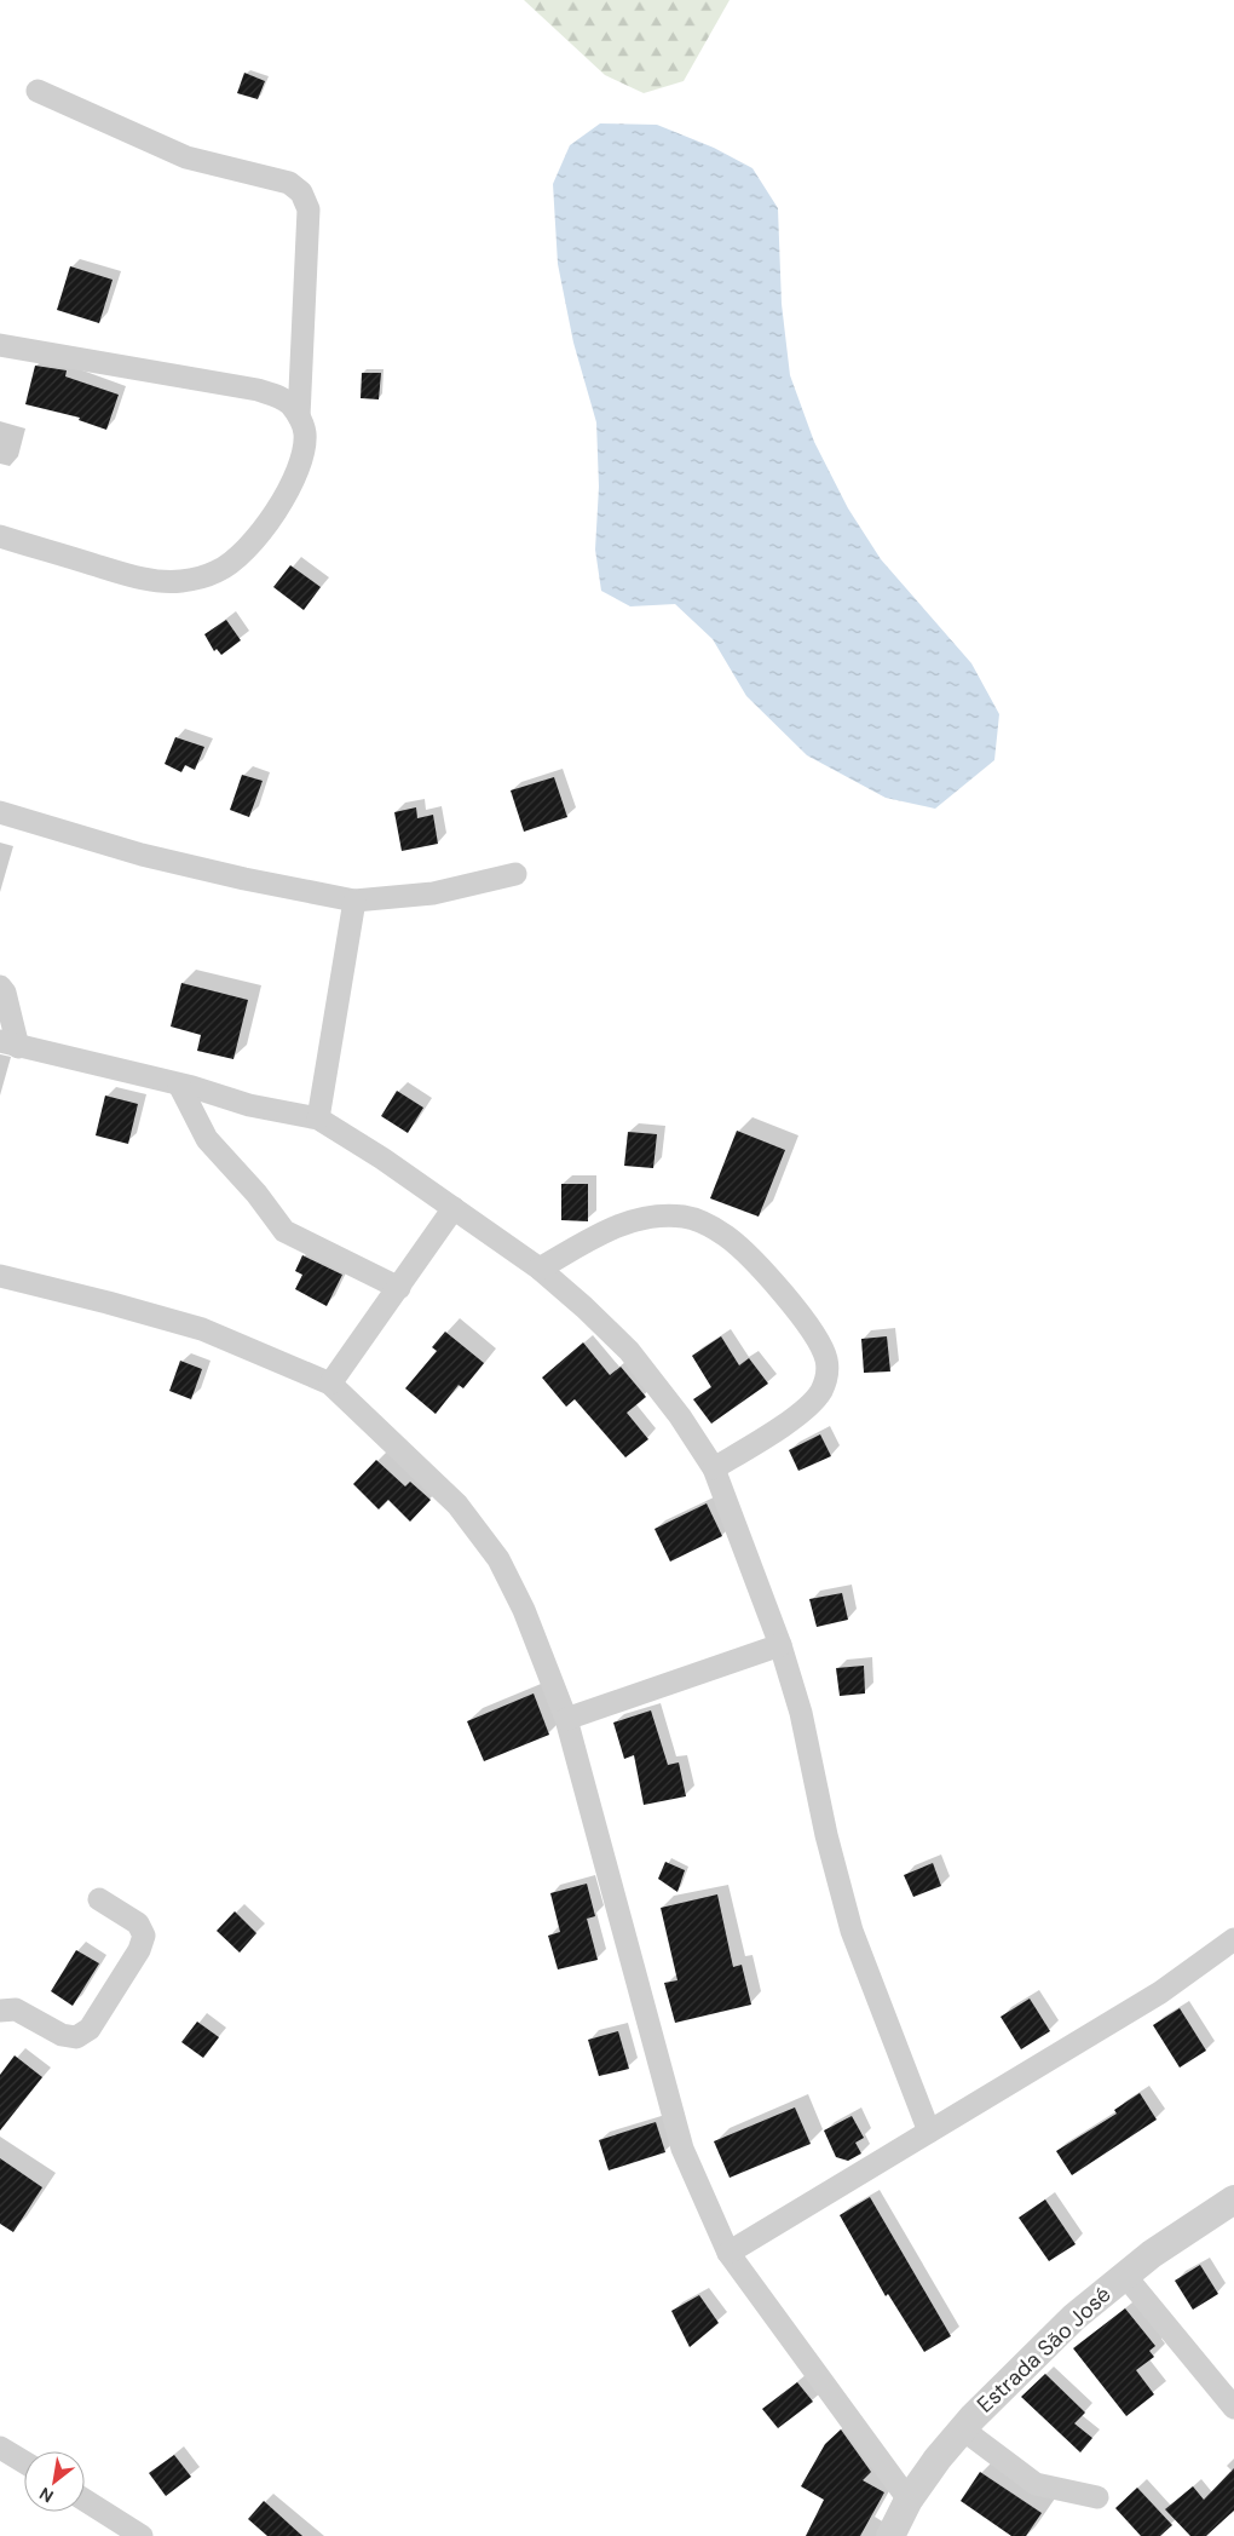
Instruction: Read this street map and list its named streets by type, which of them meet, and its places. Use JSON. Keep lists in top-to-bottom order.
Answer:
{
  "streets": {
    "street": ["Estrada São José"]
  },
  "north": "bottom left"
}
